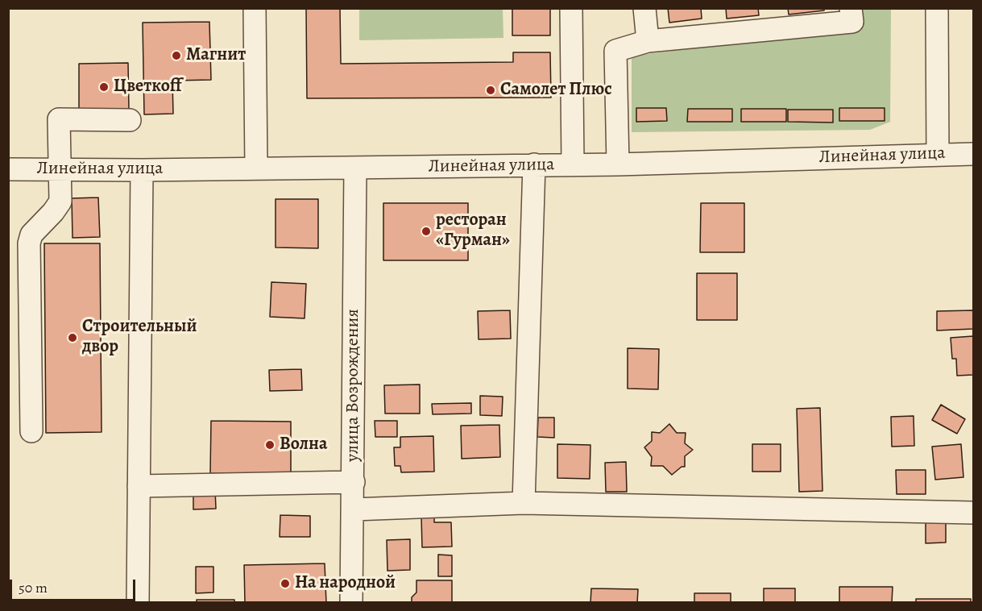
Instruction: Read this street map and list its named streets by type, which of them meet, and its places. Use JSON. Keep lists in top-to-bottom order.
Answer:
{
  "streets": {
    "street": ["Линейная улица", "улица Возрождения"]
  },
  "crossings": [
    ["Линейная улица", "улица Возрождения"]
  ],
  "places": [
    "Магнит",
    "Цветкоff",
    "Самолет Плюс",
    "ресторан «Гурман»",
    "Строительный двор",
    "Волна",
    "На народной"
  ],
  "scale_bar": "50 m"
}
